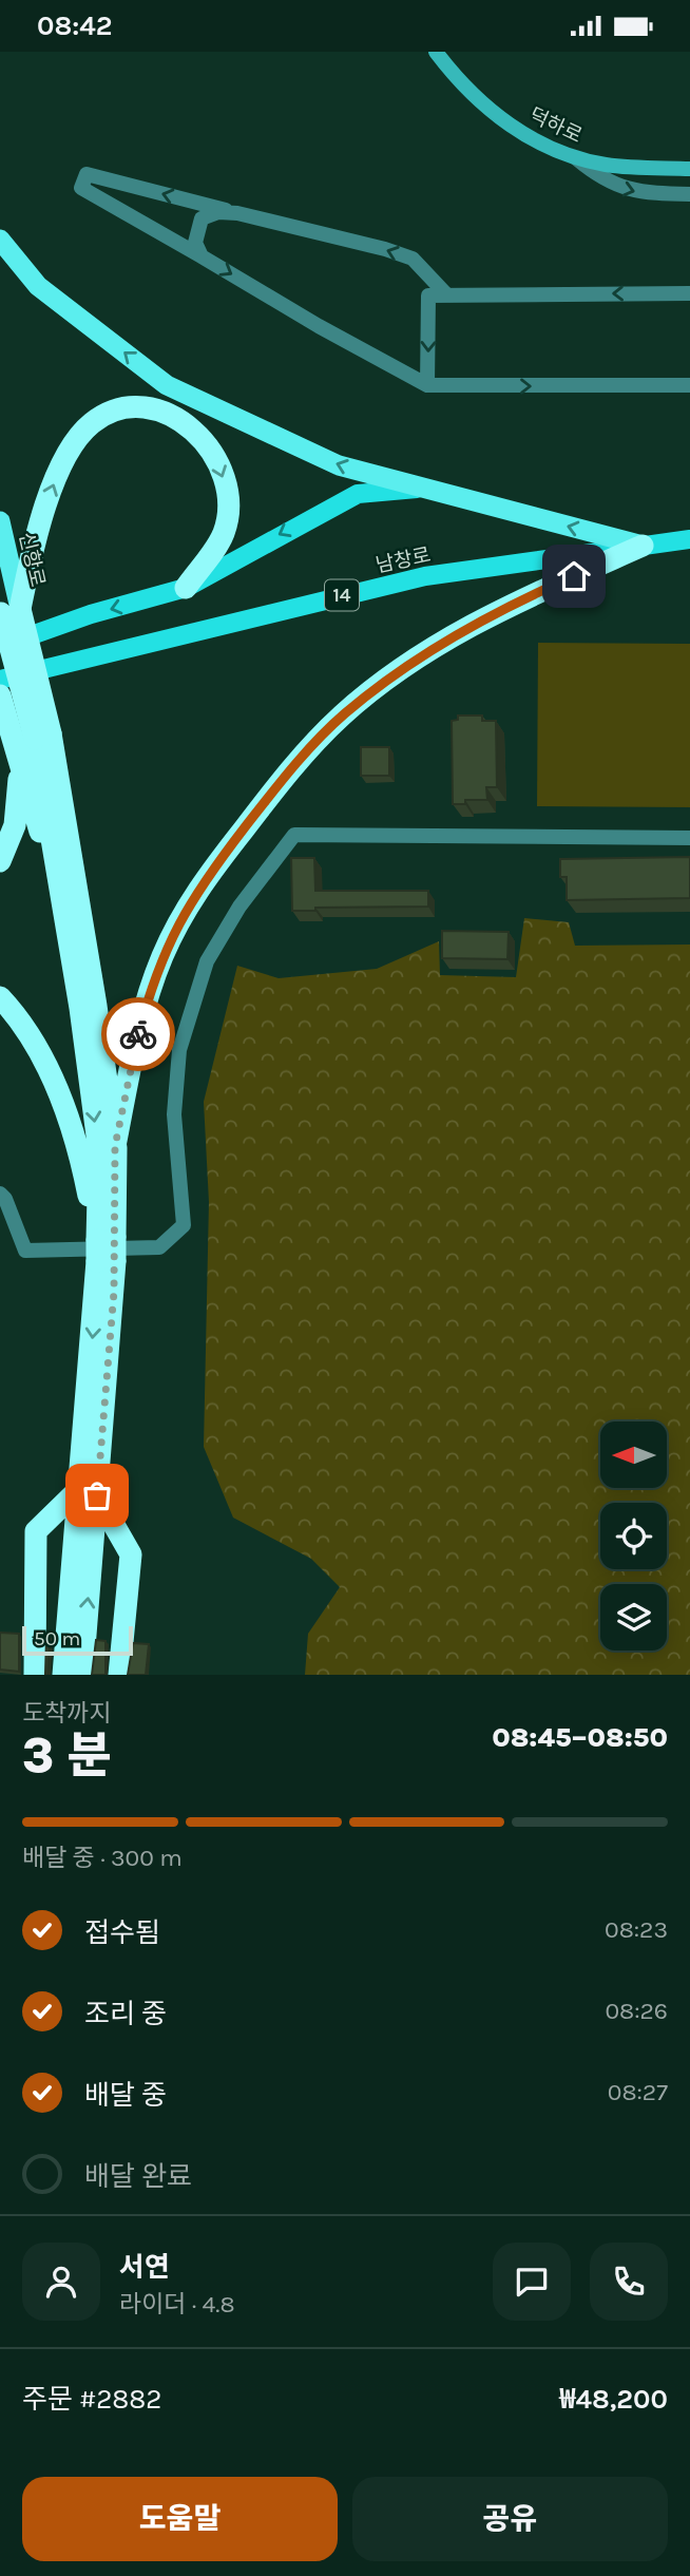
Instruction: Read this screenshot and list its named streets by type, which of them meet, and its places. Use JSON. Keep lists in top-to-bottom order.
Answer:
{
  "streets": {
    "highway": ["신항로"],
    "main road": ["덕하로", "남창로", "14"]
  },
  "scale_bar": "50 m",
  "north": "left",
  "page": {
    "status": "08:42",
    "scale": "50 m",
    "heading": ["3 분", "도착까지", "08:45–08:50"],
    "panel": [
      "서연",
      "라이더 · 4.8",
      "주문 #2882",
      "₩48,200"
    ],
    "bar": "배달 중 · 300 m",
    "list": [
      ["접수됨", "08:23"],
      ["조리 중", "08:26"],
      ["배달 중", "08:27"],
      "배달 완료"
    ],
    "buttons": ["도움말", "공유"]
  }
}
